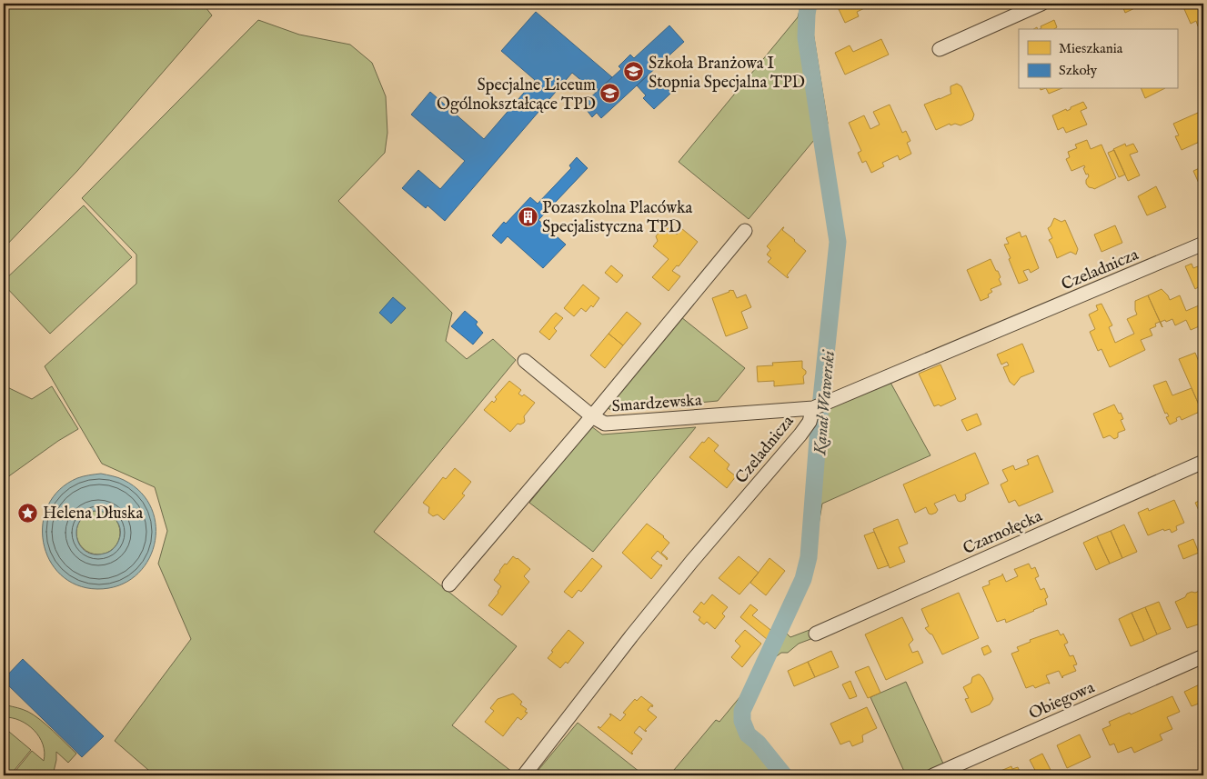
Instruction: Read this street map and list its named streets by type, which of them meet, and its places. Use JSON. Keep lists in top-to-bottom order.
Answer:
{
  "streets": {
    "street": [
      "Czeladnicza",
      "Smardzewska",
      "Czarnołęcka",
      "Obiegowa"
    ]
  },
  "crossings": [
    ["Czeladnicza", "Smardzewska"]
  ],
  "water": ["Kanał Wawerski"],
  "places": {
    "school or university": ["Szkoła Branżowa I Stopnia Specjalna TPD", "Specjalne Liceum Ogólnokształcące TPD"],
    "building": ["Pozaszkolna Placówka Specjalistyczna TPD"],
    "place": ["Helena Dłuska"]
  },
  "legend": ["Mieszkania", "Szkoły"]
}
